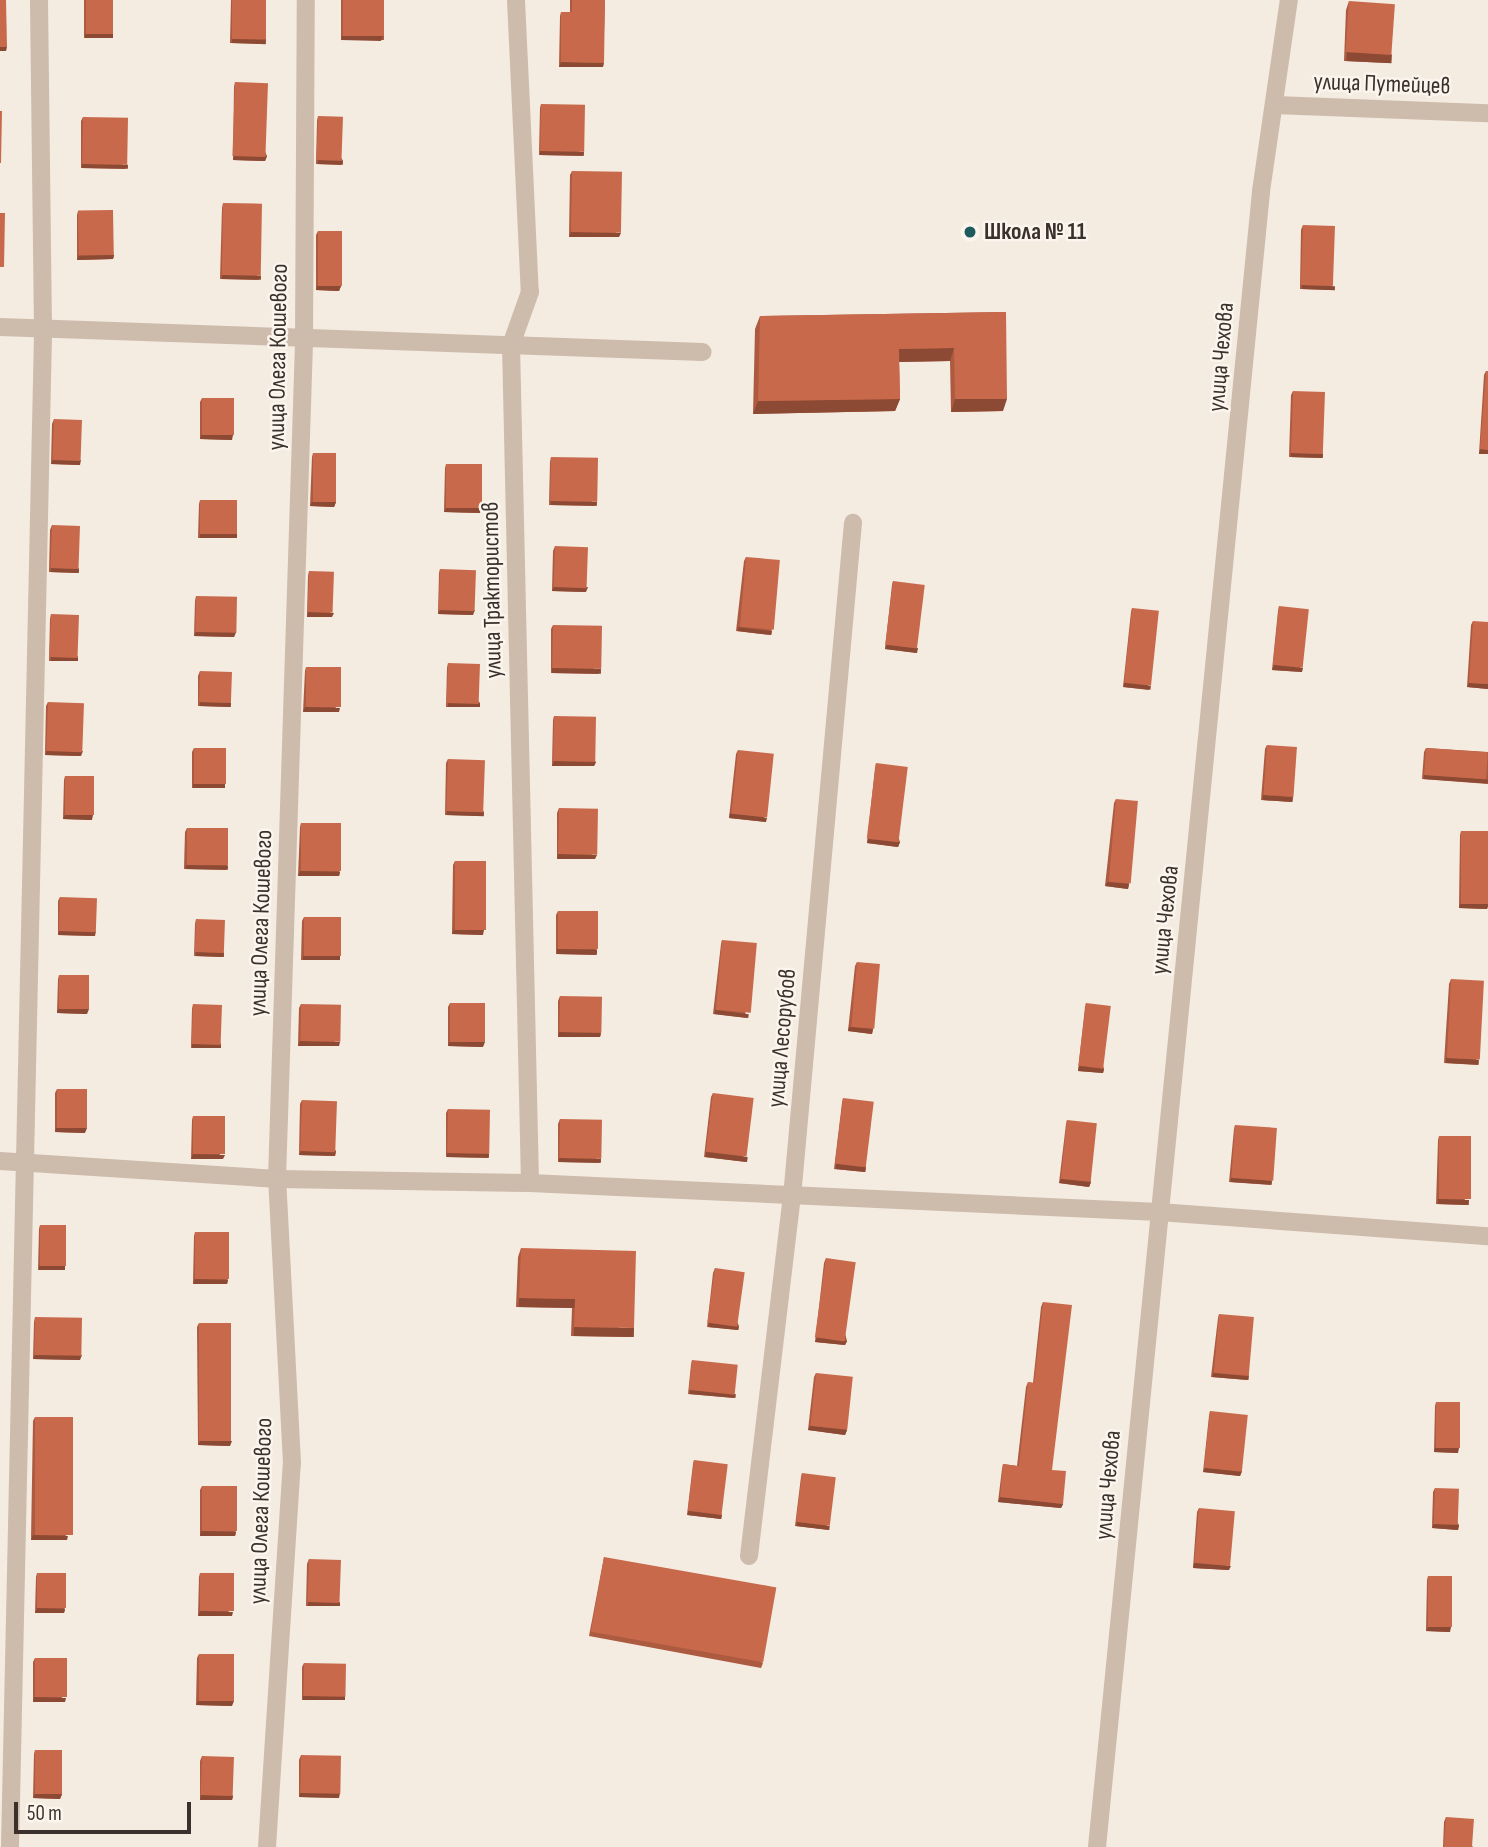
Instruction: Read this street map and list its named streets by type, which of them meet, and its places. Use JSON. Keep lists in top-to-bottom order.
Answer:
{
  "streets": {
    "street": [
      "улица Путейцев",
      "улица Олега Кошевого",
      "улица Чехова",
      "улица Трактористов",
      "улица Лесорубов"
    ]
  },
  "crossings": [
    ["улица Путейцев", "улица Чехова"]
  ],
  "places": ["Школа № 11"],
  "scale_bar": "50 m"
}
